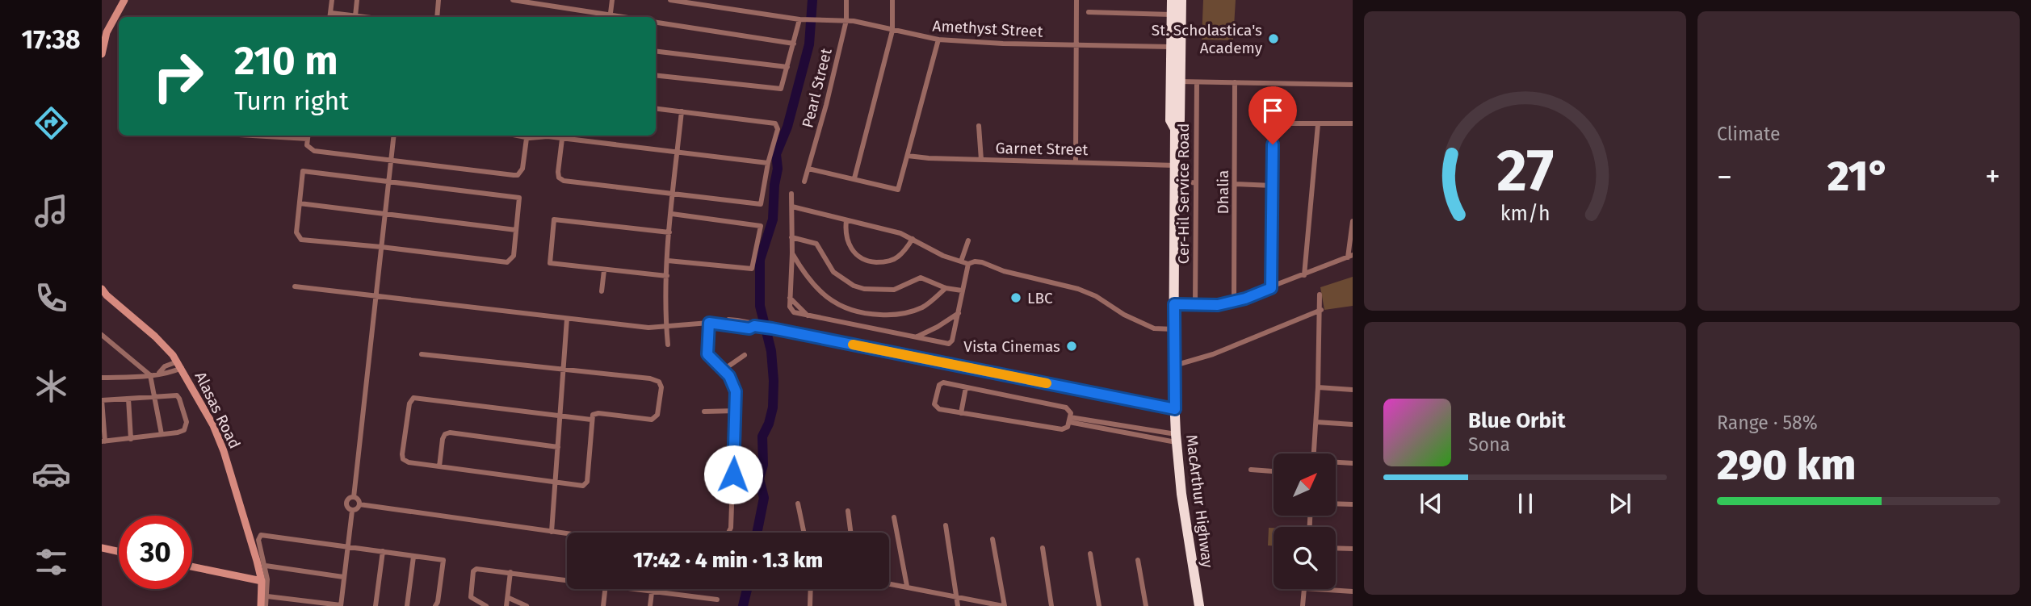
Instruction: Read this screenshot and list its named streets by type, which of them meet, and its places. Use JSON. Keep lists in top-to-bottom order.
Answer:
{
  "streets": {
    "highway": ["MacArthur Highway"],
    "street": [
      "Amethyst Street",
      "Pearl Street",
      "Garnet Street",
      "Dhalia",
      "Cer-Hil Service Road",
      "Alasas Road"
    ]
  },
  "crossings": [
    ["Amethyst Street", "Pearl Street"],
    ["Amethyst Street", "MacArthur Highway"],
    ["Garnet Street", "MacArthur Highway"]
  ],
  "places": ["St. Scholastica's Academy", "LBC", "Vista Cinemas"],
  "north": "top right",
  "page": {
    "tabs": "17:38",
    "tile": [
      "Climate",
      ["Range · 58%", "290 km"]
    ],
    "turn": ["210 m", "Turn right"],
    "heat": ["−", "21°", "+"],
    "song": ["Blue Orbit", "Sona"],
    "limit": "30",
    "trip": "17:42 · 4 min · 1.3 km",
    "gauge": ["27", "km/h"]
  }
}
